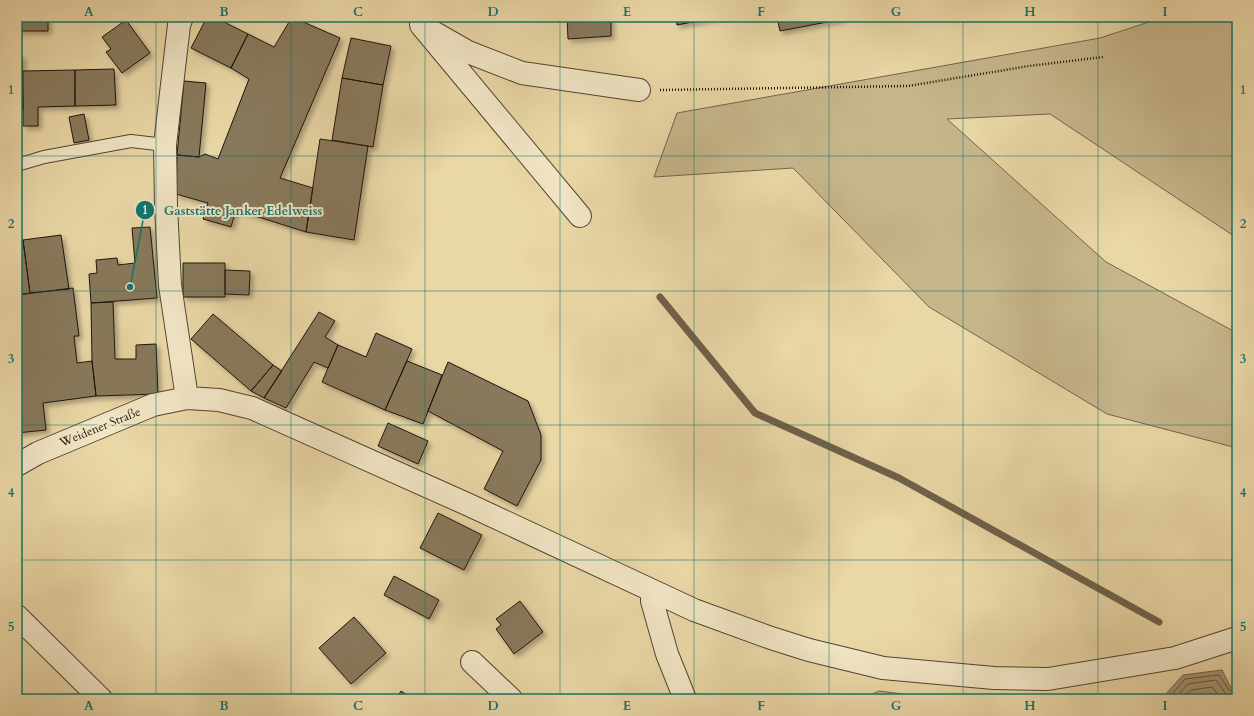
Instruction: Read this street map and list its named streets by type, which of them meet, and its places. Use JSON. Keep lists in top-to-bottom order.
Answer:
{
  "streets": {
    "street": ["Weidener Straße"]
  },
  "places": ["Gaststätte Janker Edelweiss"],
  "grid": {
    "columns": [
      "A",
      "B",
      "C",
      "D",
      "E",
      "F",
      "G",
      "H",
      "I"
    ],
    "rows": [
      "1",
      "2",
      "3",
      "4",
      "5"
    ]
  }
}
